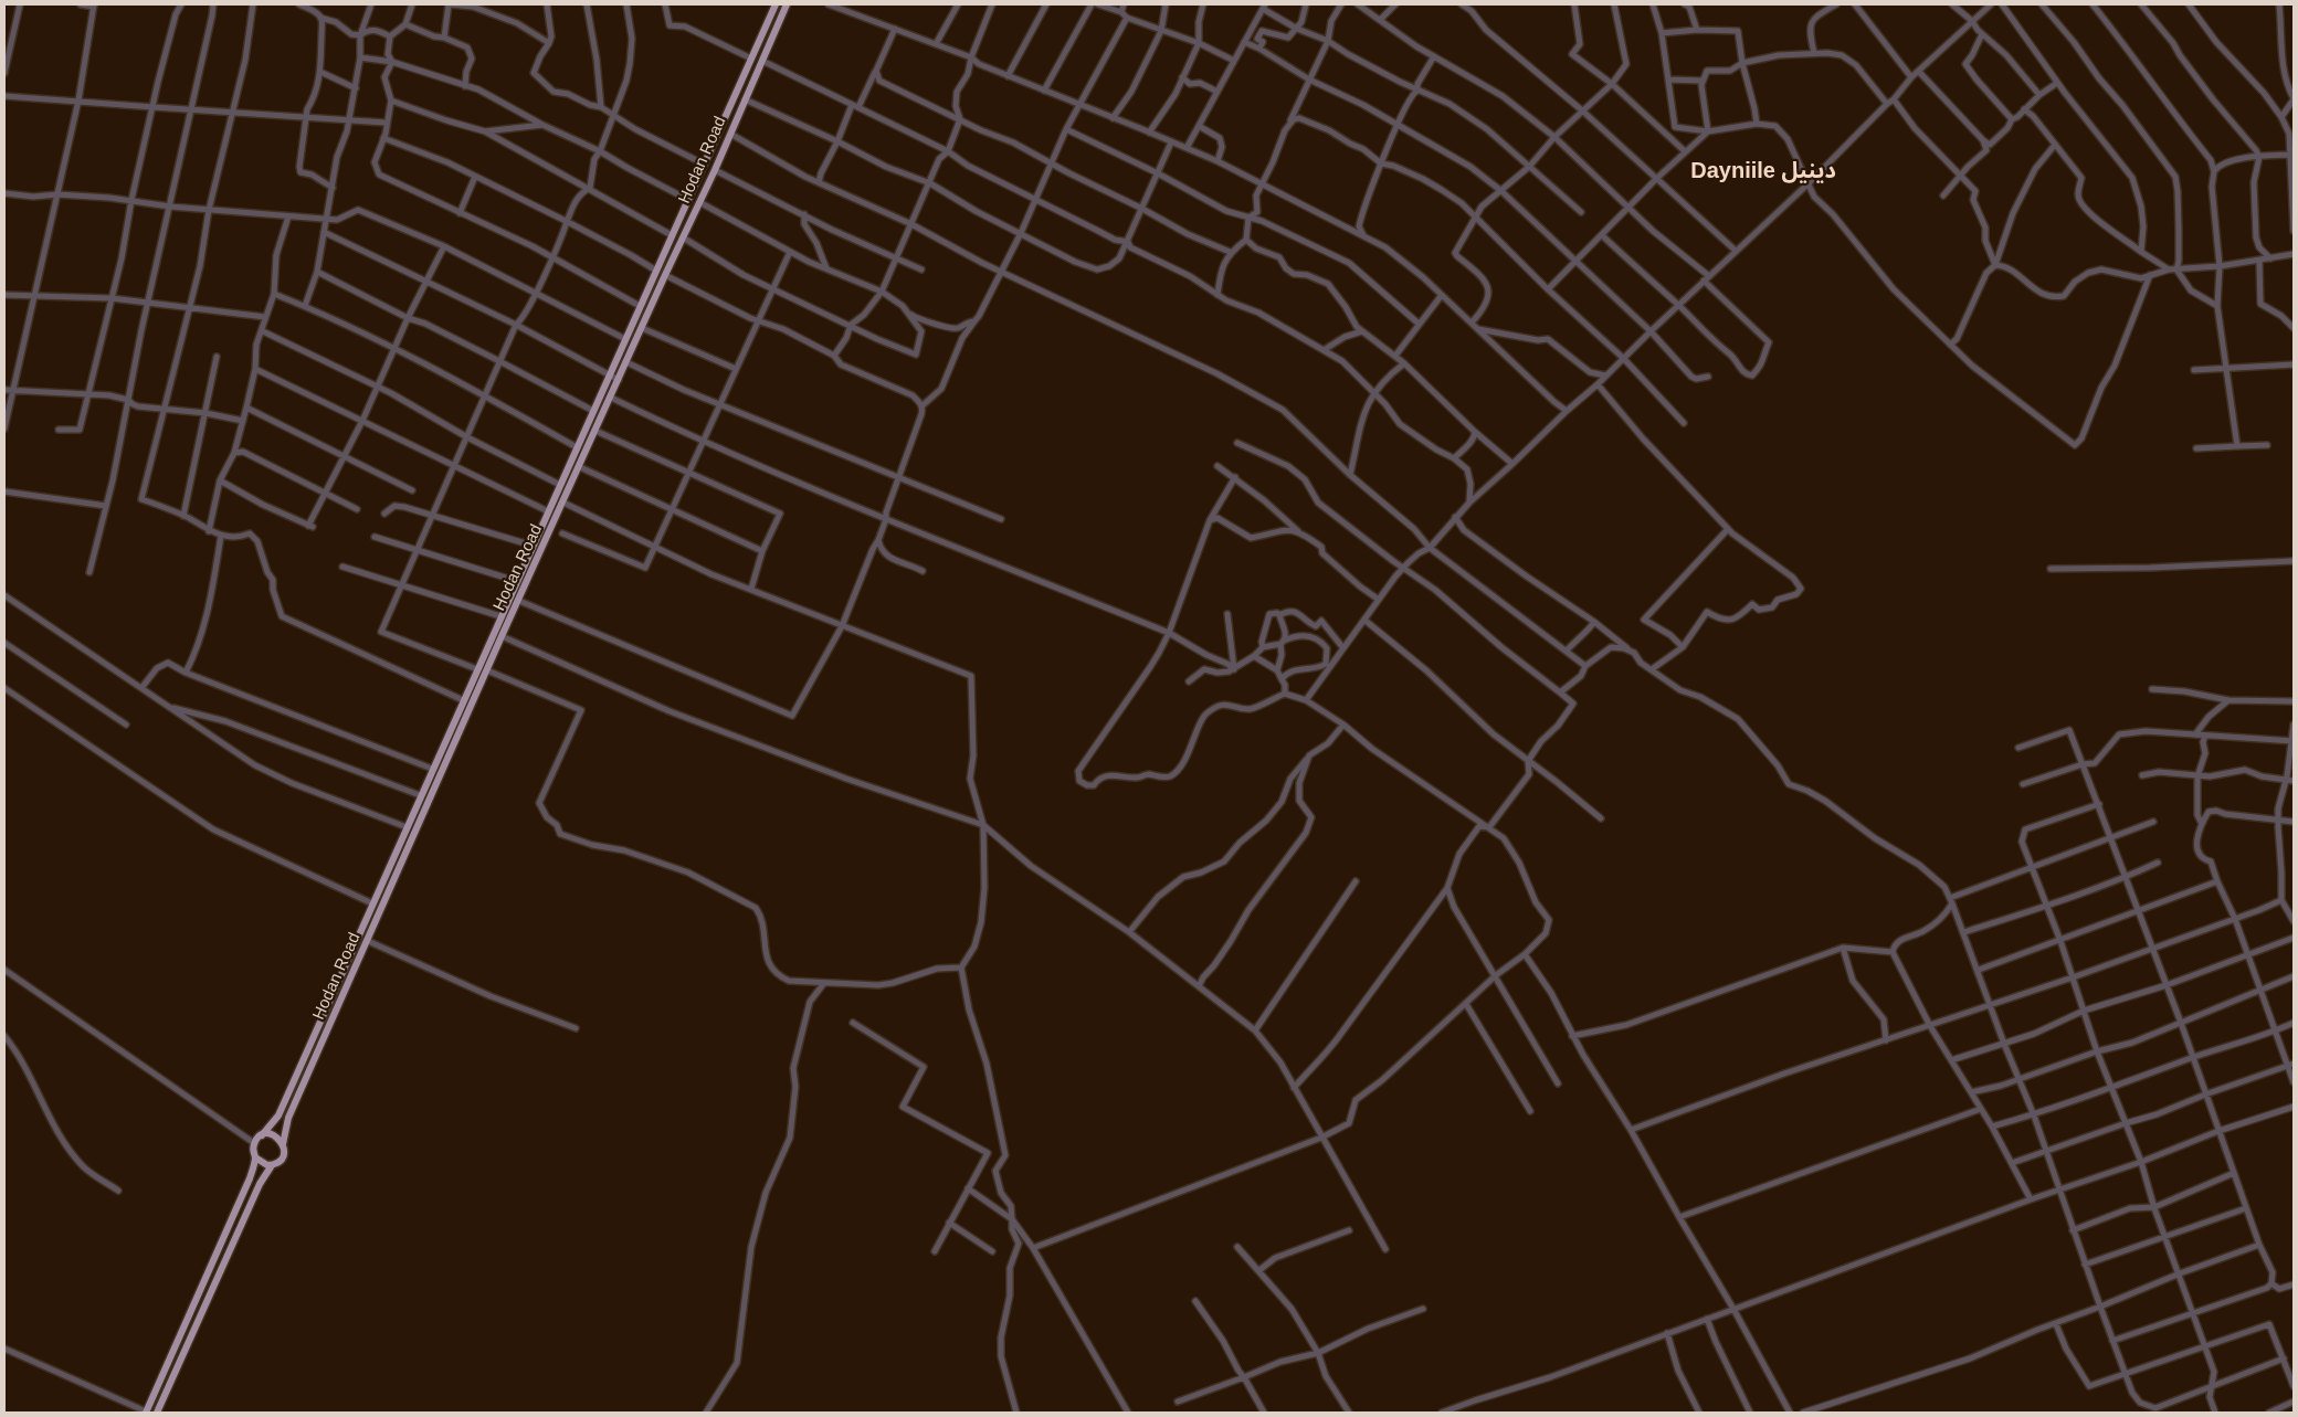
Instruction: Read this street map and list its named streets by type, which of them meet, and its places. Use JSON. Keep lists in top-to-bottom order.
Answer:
{
  "streets": {
    "main road": ["Hodan Road"]
  },
  "districts": ["Dayniile دينيل"]
}
